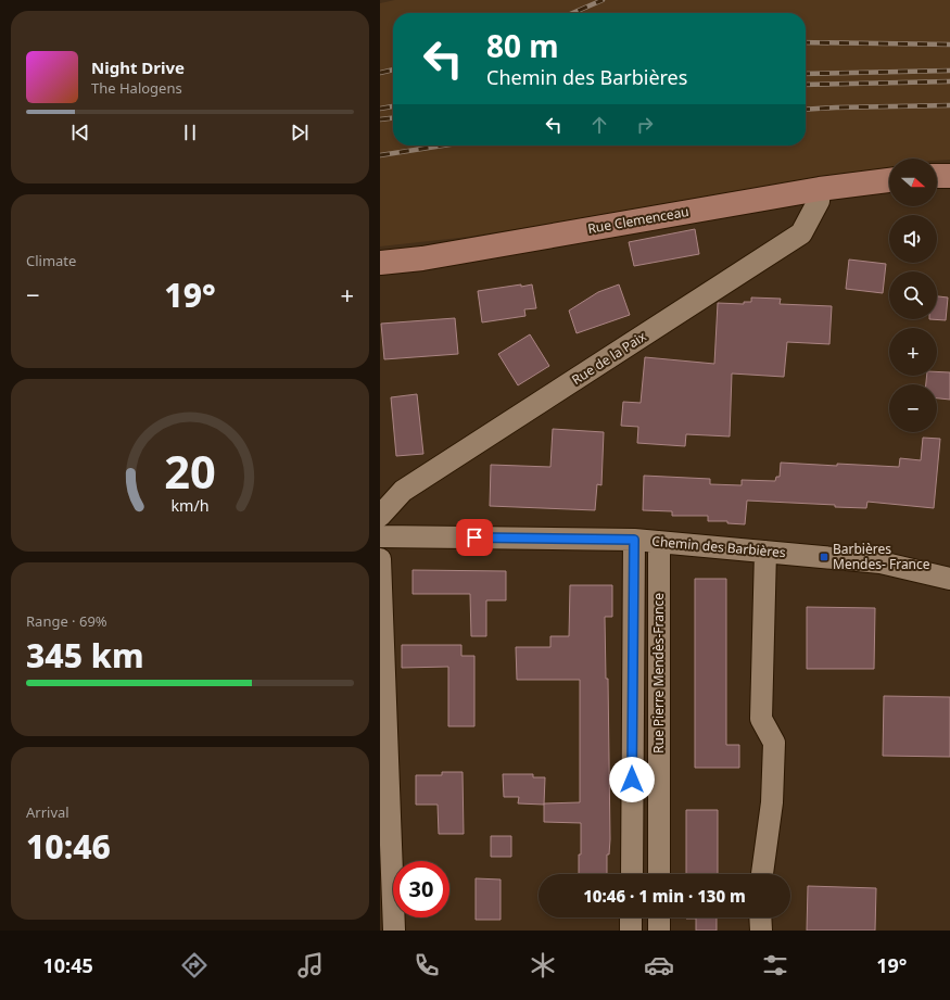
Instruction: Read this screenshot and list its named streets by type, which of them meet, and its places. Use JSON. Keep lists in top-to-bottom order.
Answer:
{
  "streets": {
    "street": [
      "Rue Clemenceau",
      "Rue de la Paix",
      "Chemin des Barbières",
      "Rue Pierre Mendès-France"
    ]
  },
  "crossings": [
    ["Rue Clemenceau", "Rue de la Paix"],
    ["Chemin des Barbières", "Rue Pierre Mendès-France"]
  ],
  "places": {
    "transit": ["Barbières Mendes- France"]
  },
  "north": "right",
  "page": {
    "turn": ["80 m", "Chemin des Barbières"],
    "song": ["Night Drive", "The Halogens"],
    "map_buttons": ["+", "−"],
    "tile": [
      "Climate",
      ["Range · 69%", "345 km"],
      ["Arrival", "10:46"]
    ],
    "heat": ["−", "19°", "+"],
    "limit": "30",
    "trip": "10:46 · 1 min · 130 m",
    "tabs": ["10:45", "19°"],
    "gauge": ["20", "km/h"]
  }
}
